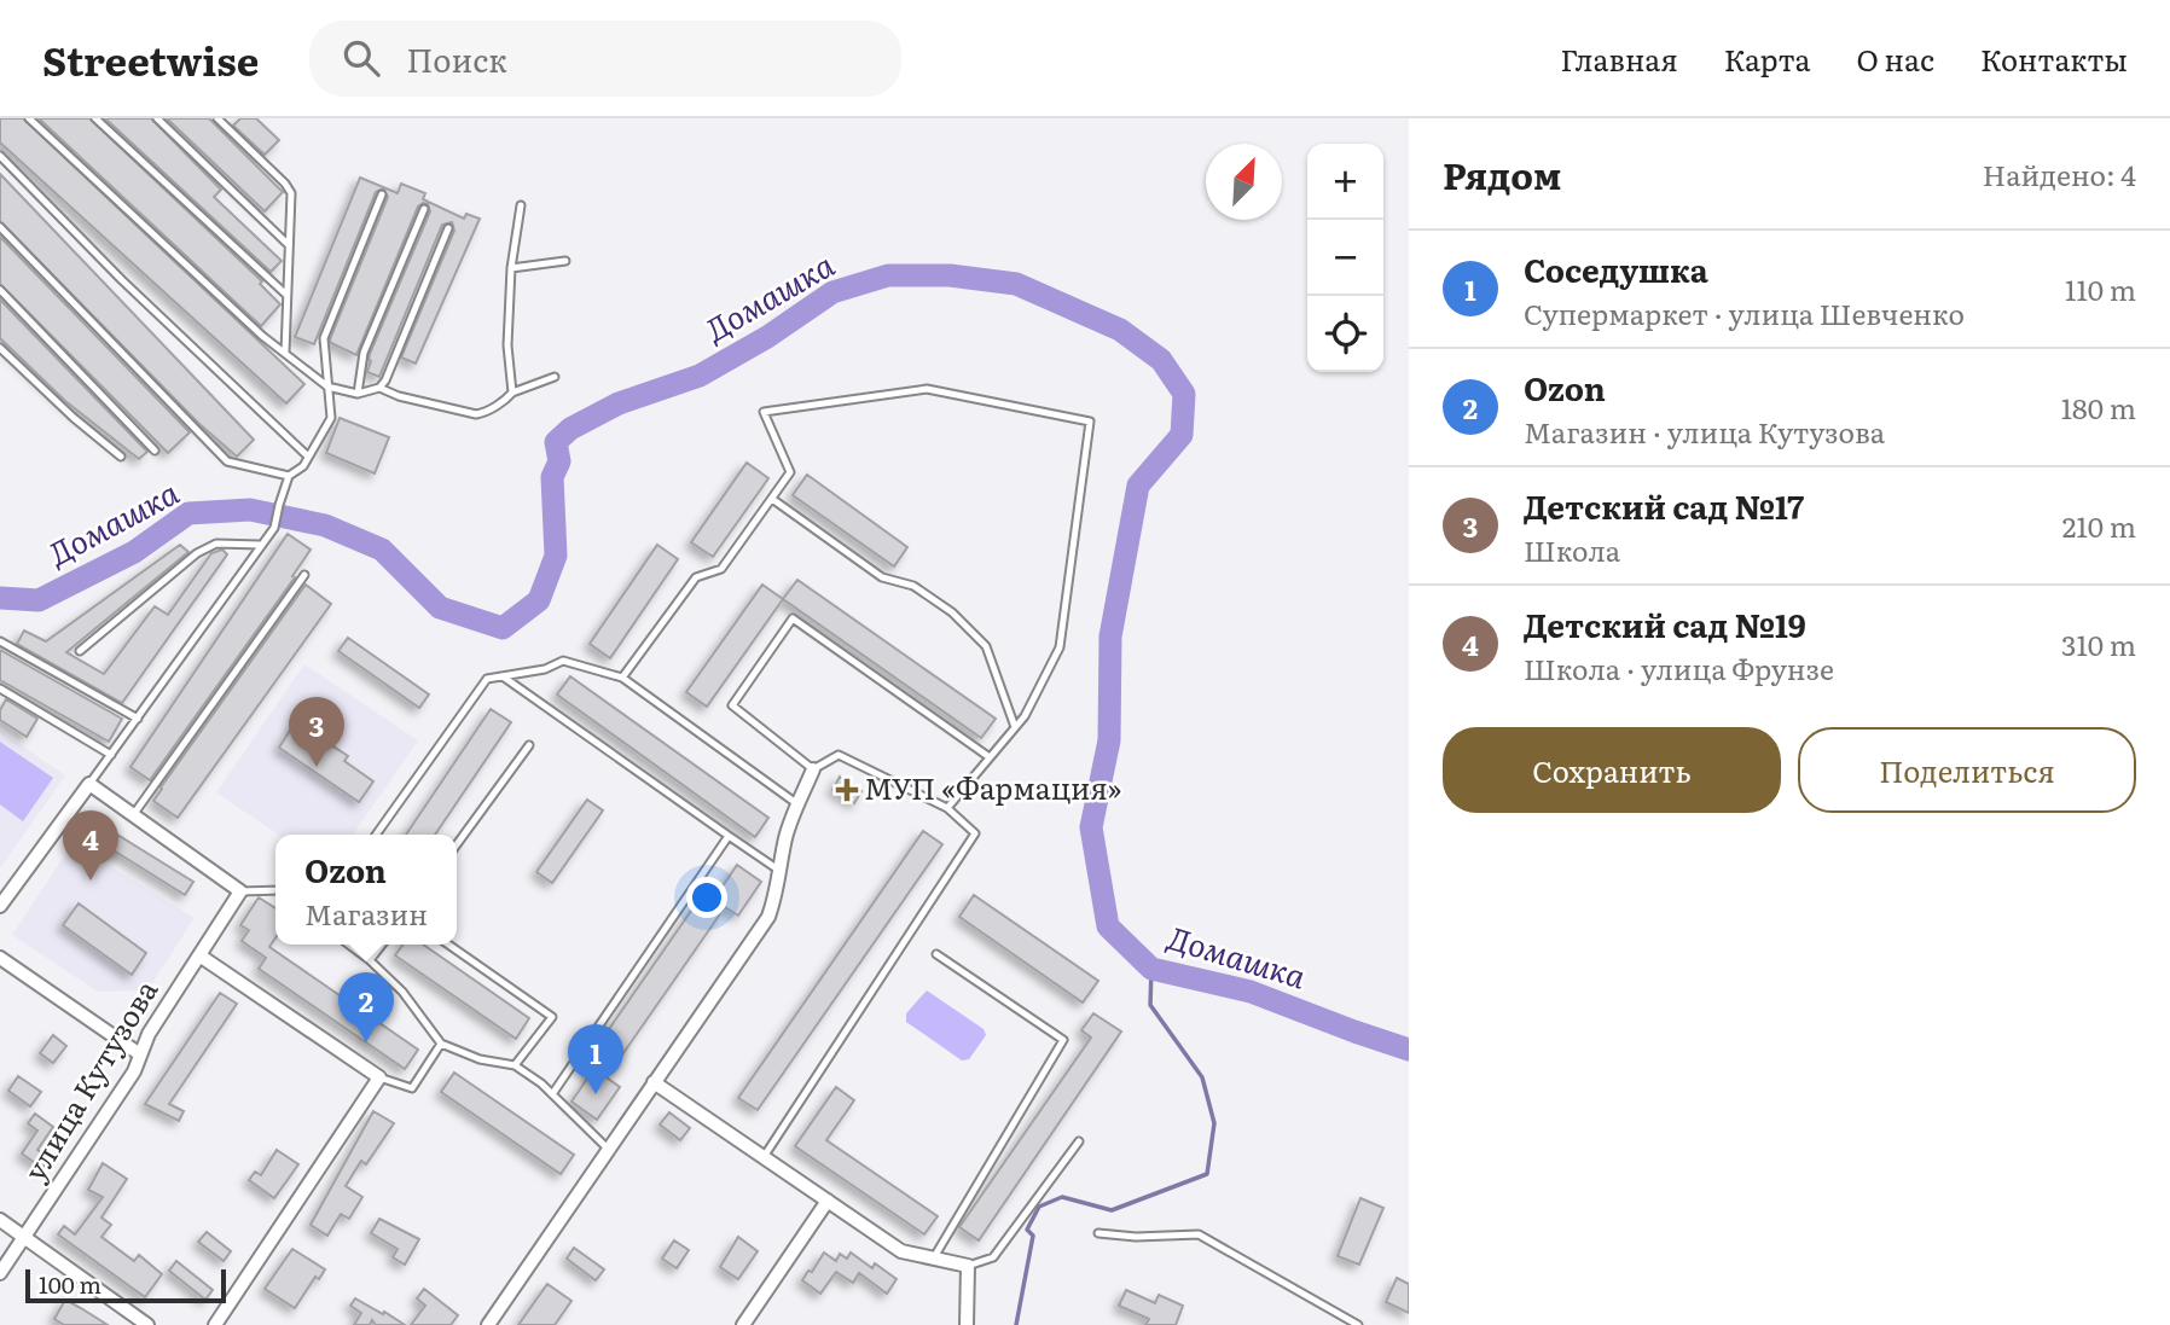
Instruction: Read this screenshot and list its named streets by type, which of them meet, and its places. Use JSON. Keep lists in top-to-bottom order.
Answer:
{
  "streets": {
    "street": ["улица Кутузова"]
  },
  "water": ["Домашка"],
  "places": {
    "health": ["МУП «Фармация»"]
  },
  "scale_bar": "100 m",
  "north": "top right",
  "page": {
    "header": "Streetwise",
    "search": "Поиск",
    "nav": [
      "Главная",
      "Карта",
      "О нас",
      "Контакты"
    ],
    "heading": ["Рядом", "Найдено: 4"],
    "map_buttons": ["+", "−"],
    "list": [
      {
        "mark": "1",
        "name": "Соседушка",
        "note": "Супермаркет · улица Шевченко",
        "value": "110 m"
      },
      {
        "mark": "2",
        "name": "Ozon",
        "note": "Магазин · улица Кутузова",
        "value": "180 m"
      },
      {
        "mark": "3",
        "name": "Детский сад №17",
        "note": "Школа",
        "value": "210 m"
      },
      {
        "mark": "4",
        "name": "Детский сад №19",
        "note": "Школа · улица Фрунзе",
        "value": "310 m"
      }
    ],
    "pins": [
      "3",
      "4",
      "2",
      "1"
    ],
    "buttons": ["Сохранить", "Поделиться"],
    "popup": ["Ozon", "Магазин"],
    "scale": "100 m"
  }
}
